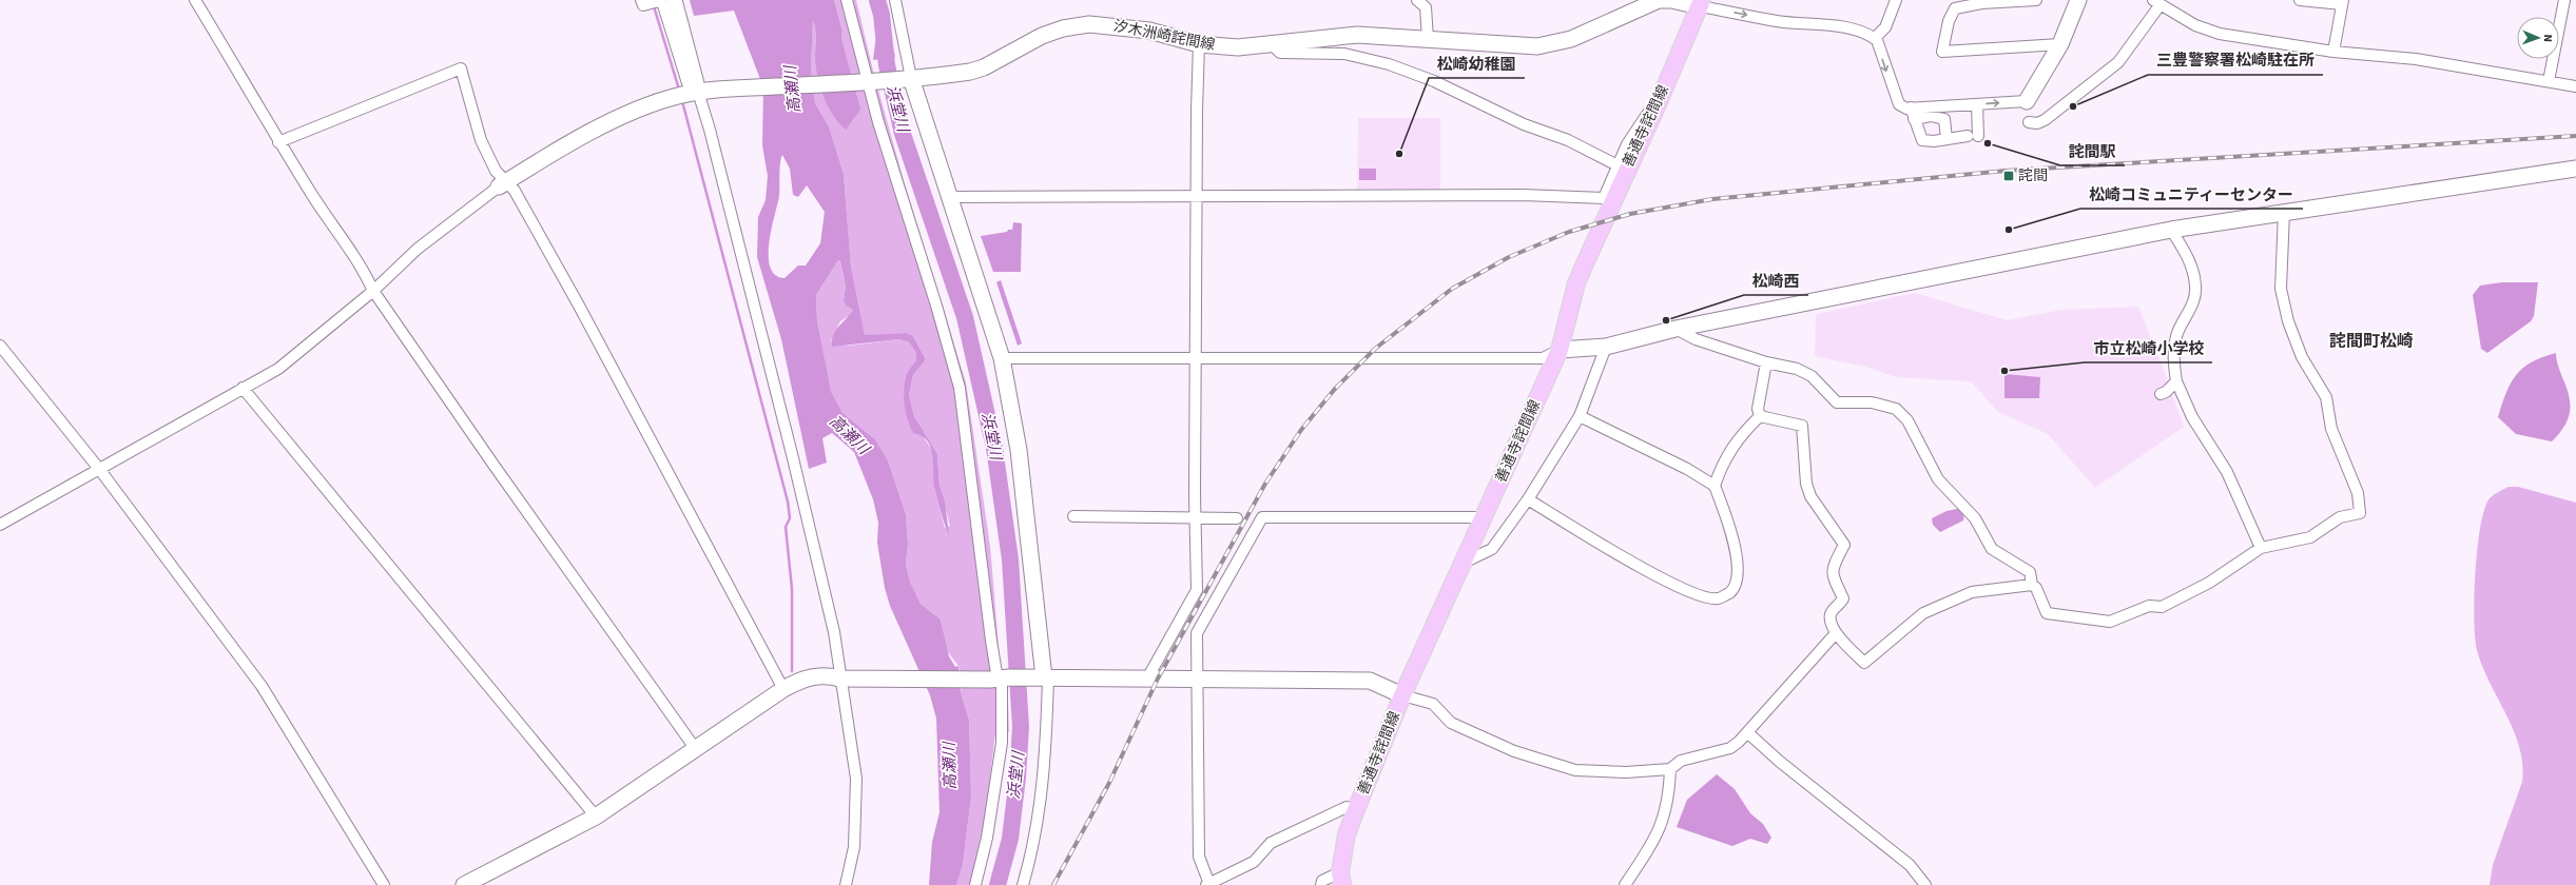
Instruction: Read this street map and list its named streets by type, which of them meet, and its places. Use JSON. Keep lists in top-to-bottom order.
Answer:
{
  "streets": {
    "main road": ["善通寺詫間線"],
    "street": ["汐木洲崎詫間線"]
  },
  "crossings": [
    ["汐木洲崎詫間線", "善通寺詫間線"]
  ],
  "districts": ["詫間町松崎"],
  "water": ["高瀬川", "浜堂川"],
  "places": {
    "other": [
      "三豊警察署松崎駐在所",
      "詫間駅",
      "松崎幼稚園",
      "松崎コミュニティーセンター",
      "松崎西",
      "市立松崎小学校"
    ],
    "transit": ["詫間"]
  },
  "north": "right"
}
